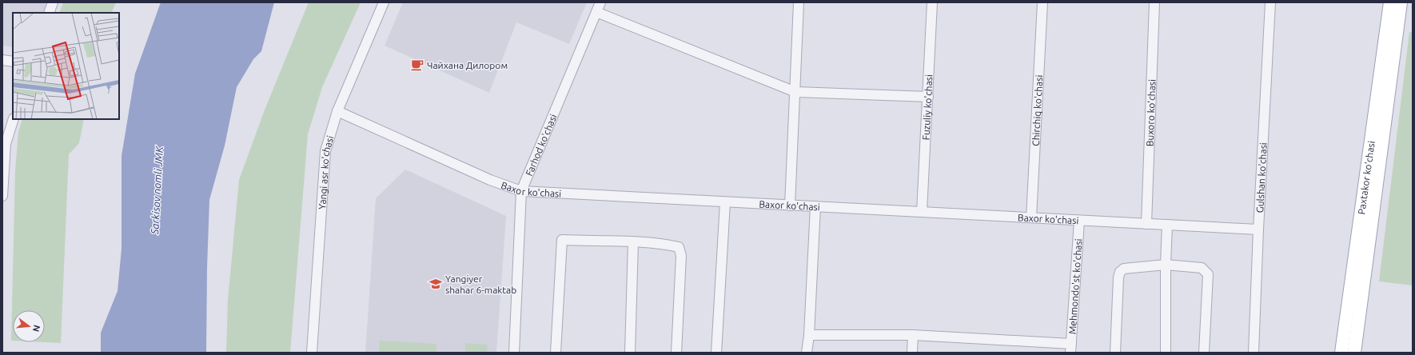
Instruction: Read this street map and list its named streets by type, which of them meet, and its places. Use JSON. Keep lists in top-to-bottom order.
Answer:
{
  "streets": {
    "main road": ["Paxtakor ko'chasi"],
    "street": [
      "Fuzuliy ko'chasi",
      "Chirchiq ko'chasi",
      "Buxoro ko'chasi",
      "Farhod ko'chasi",
      "Yangi asr ko'chasi",
      "Gulshan ko'chasi",
      "Baxor ko'chasi",
      "Mehmondo'st ko'chasi"
    ]
  },
  "crossings": [
    ["Fuzuliy ko'chasi", "Baxor ko'chasi"],
    ["Chirchiq ko'chasi", "Baxor ko'chasi"],
    ["Buxoro ko'chasi", "Baxor ko'chasi"],
    ["Farhod ko'chasi", "Baxor ko'chasi"],
    ["Yangi asr ko'chasi", "Baxor ko'chasi"],
    ["Gulshan ko'chasi", "Baxor ko'chasi"],
    ["Baxor ko'chasi", "Mehmondo'st ko'chasi"]
  ],
  "water": ["Sarkisov nomli JMK"],
  "places": {
    "cafe": ["Чайхана Дилором"],
    "school or university": ["Yangiyer shahar 6-maktab"]
  },
  "north": "right"
}
